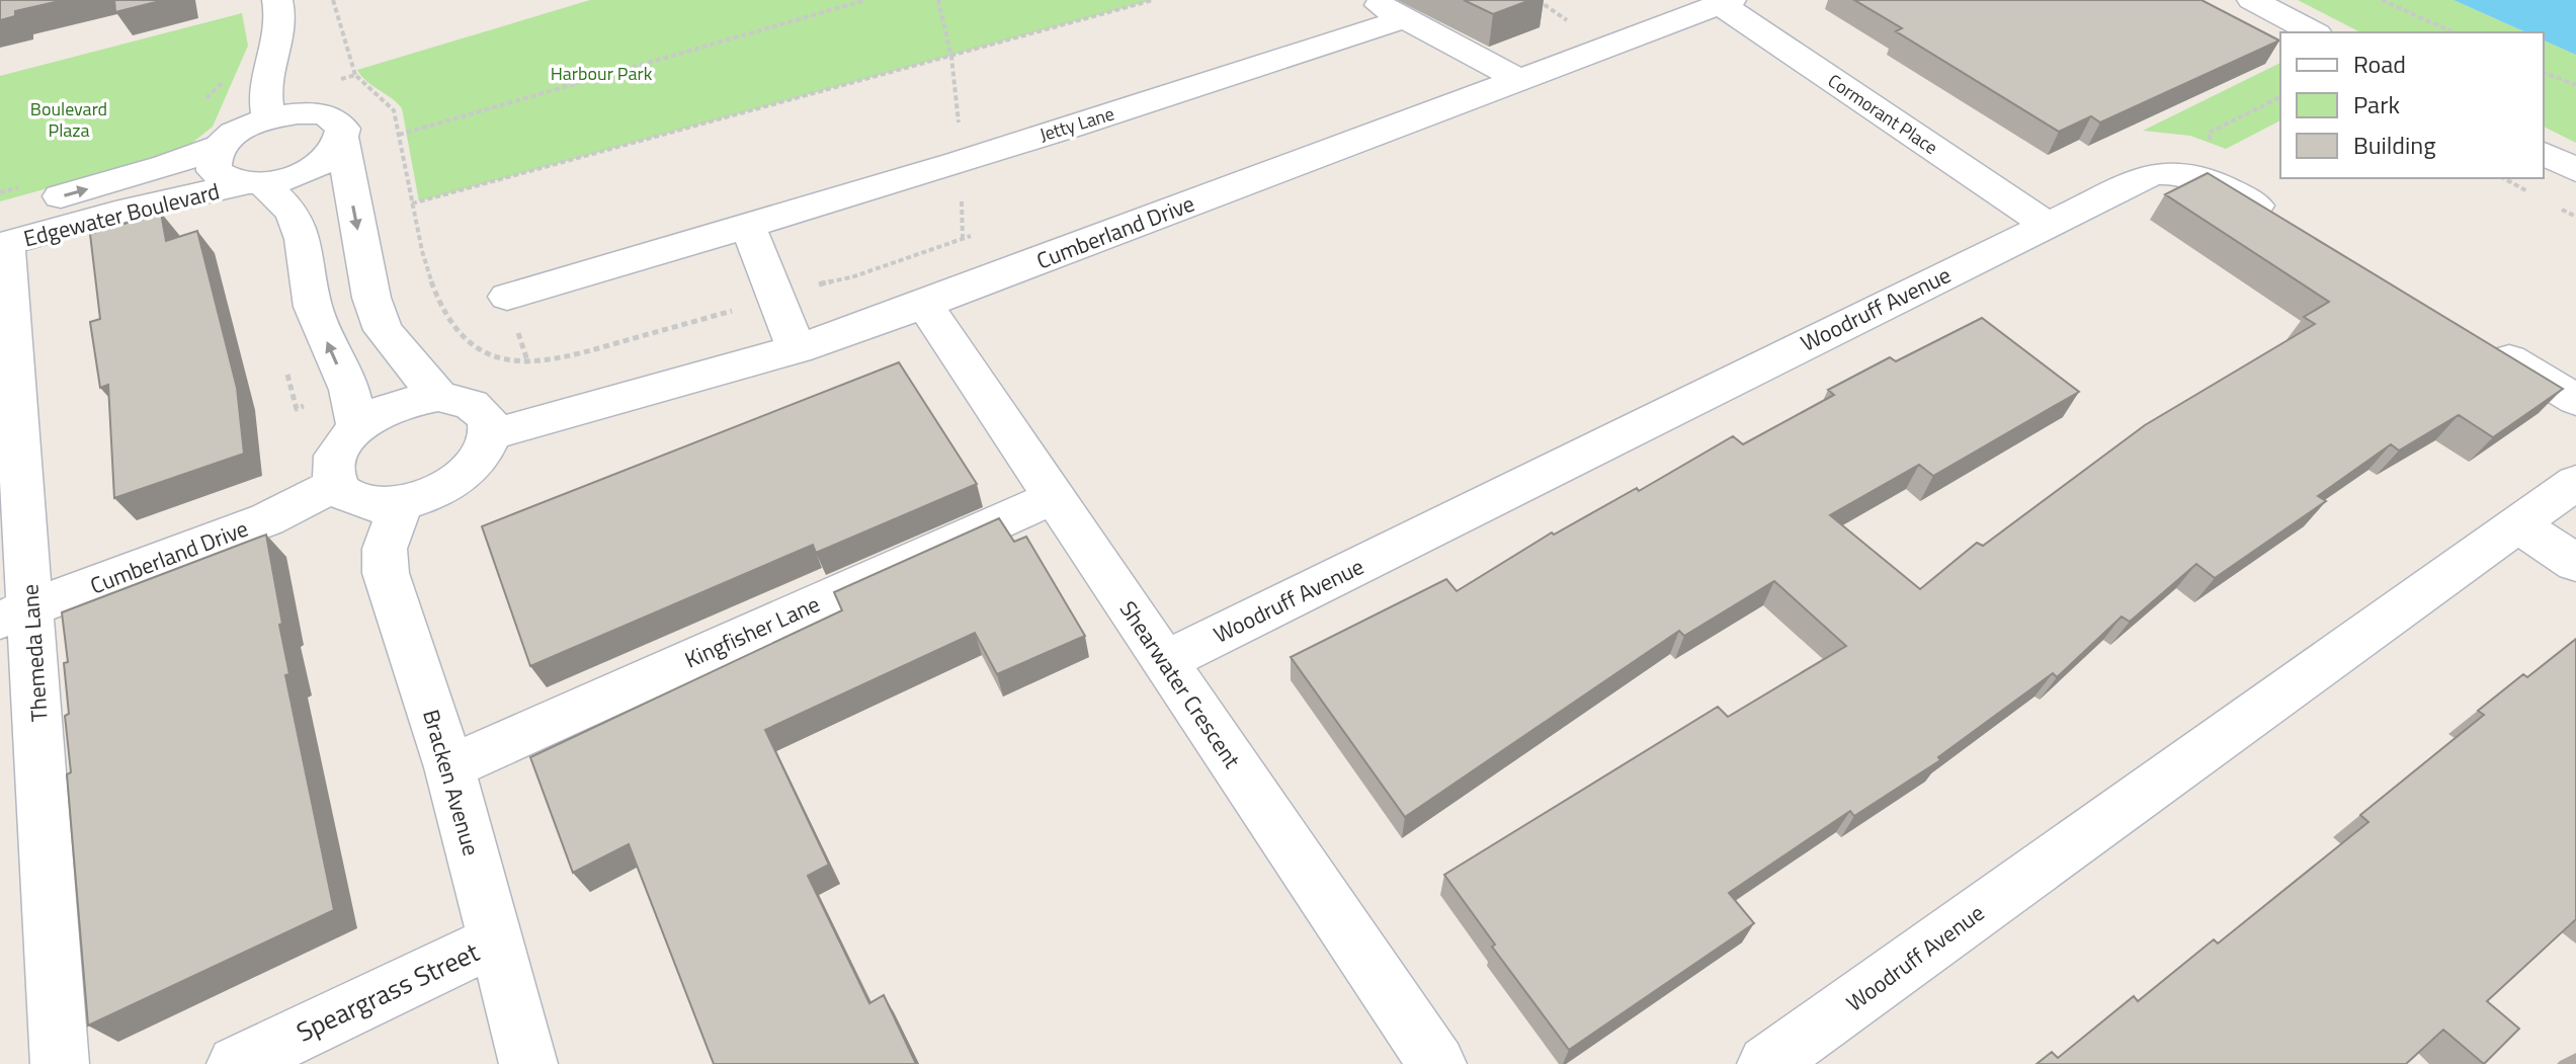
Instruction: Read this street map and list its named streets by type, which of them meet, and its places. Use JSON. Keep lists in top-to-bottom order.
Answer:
{
  "streets": {
    "street": [
      "Cormorant Place",
      "Jetty Lane",
      "Edgewater Boulevard",
      "Cumberland Drive",
      "Woodruff Avenue",
      "Kingfisher Lane",
      "Themeda Lane",
      "Shearwater Crescent",
      "Bracken Avenue",
      "Speargrass Street"
    ]
  },
  "crossings": [
    ["Cormorant Place", "Cumberland Drive"],
    ["Cormorant Place", "Woodruff Avenue"],
    ["Edgewater Boulevard", "Themeda Lane"],
    ["Cumberland Drive", "Themeda Lane"],
    ["Cumberland Drive", "Shearwater Crescent"],
    ["Cumberland Drive", "Bracken Avenue"],
    ["Woodruff Avenue", "Shearwater Crescent"],
    ["Kingfisher Lane", "Shearwater Crescent"],
    ["Kingfisher Lane", "Bracken Avenue"],
    ["Bracken Avenue", "Speargrass Street"]
  ],
  "parks": ["Harbour Park", "Boulevard Plaza"],
  "legend": ["Road", "Park", "Building"]
}
